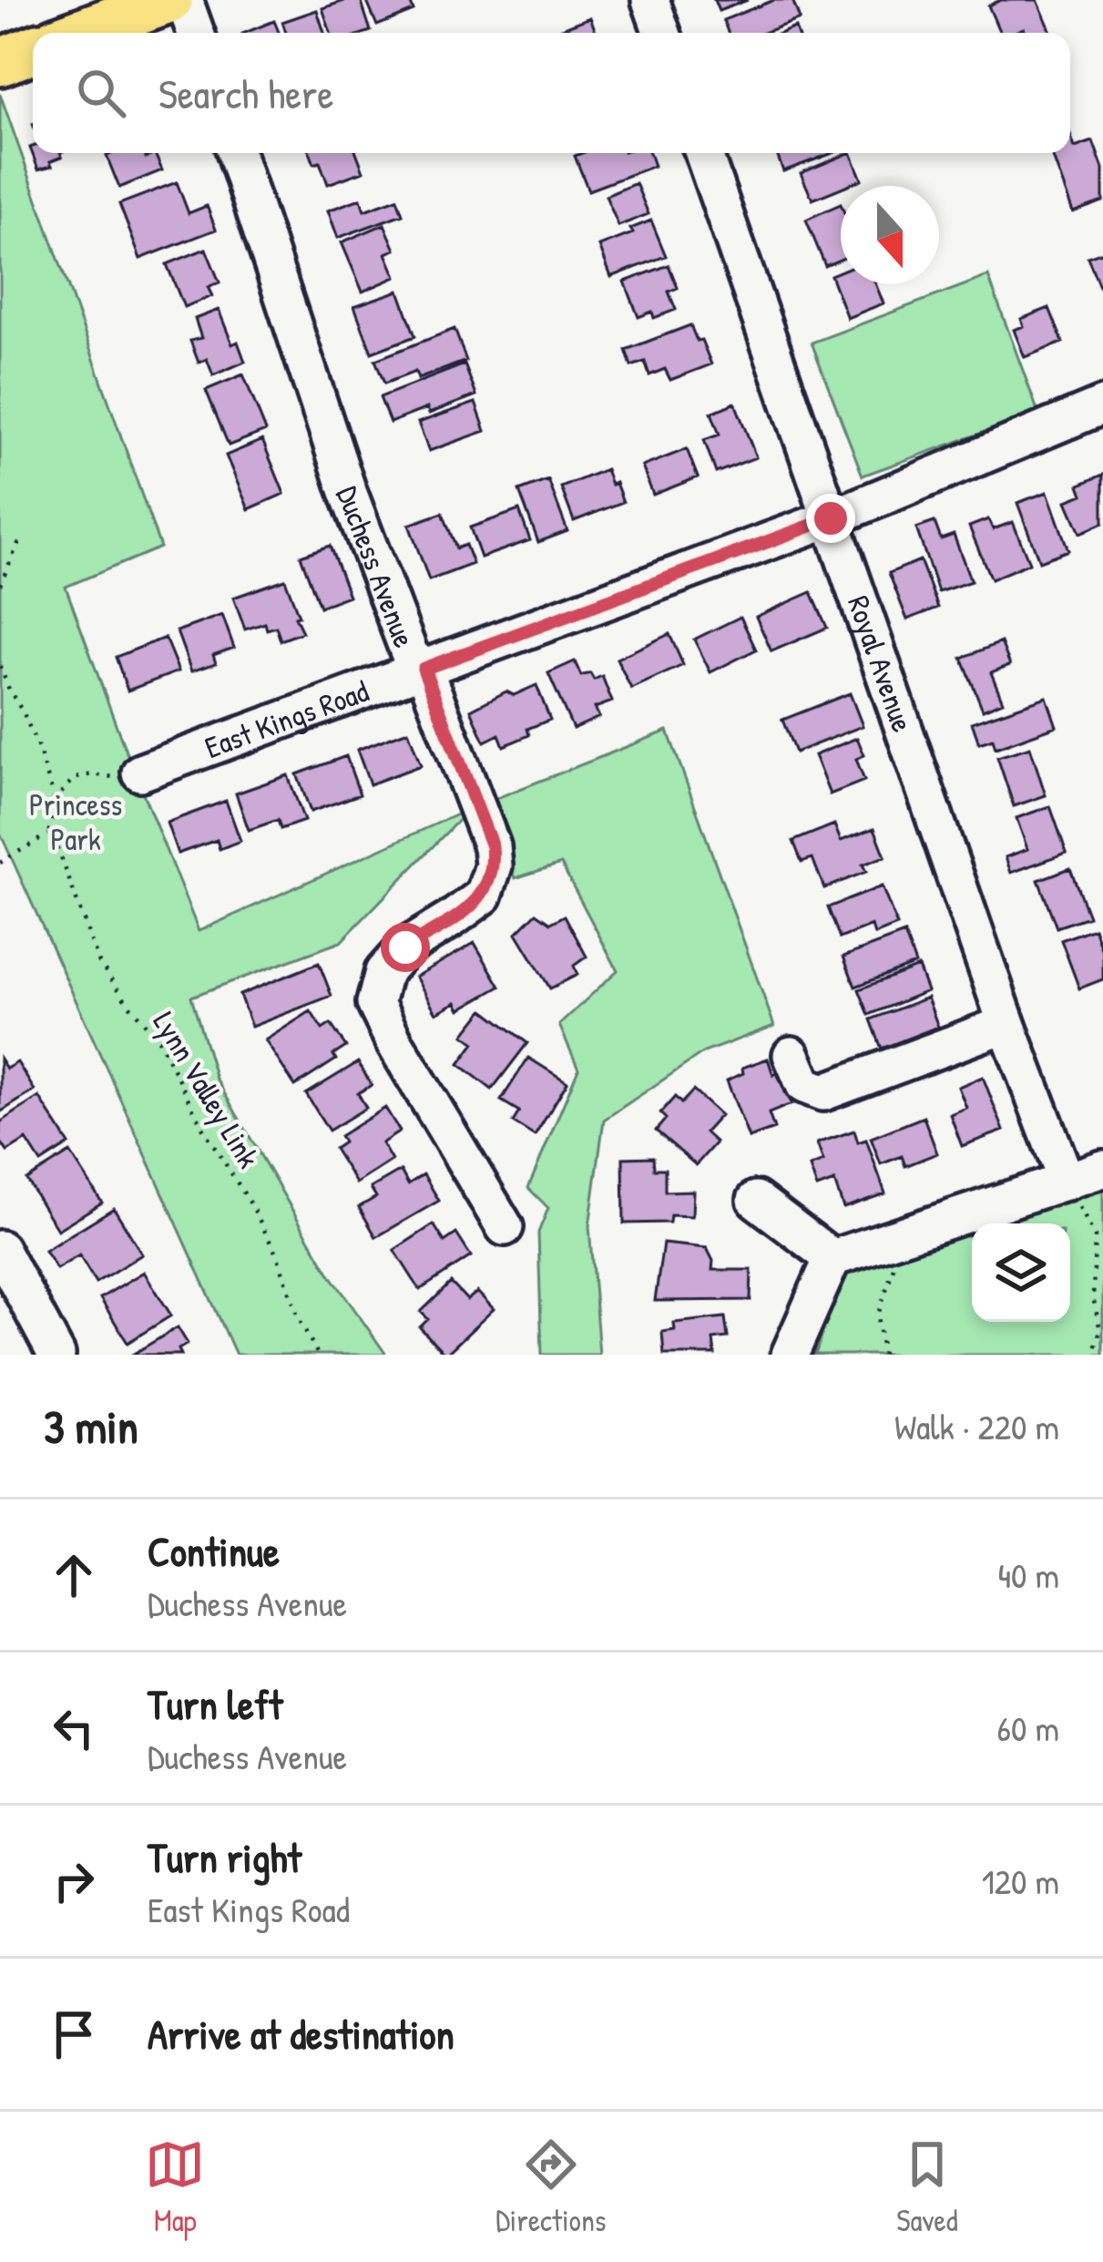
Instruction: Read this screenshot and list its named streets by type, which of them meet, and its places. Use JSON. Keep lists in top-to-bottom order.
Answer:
{
  "streets": {
    "street": ["Duchess Avenue", "Royal Avenue", "East Kings Road"],
    "path": ["Lynn Valley Link"]
  },
  "crossings": [
    ["Duchess Avenue", "East Kings Road"],
    ["Royal Avenue", "East Kings Road"]
  ],
  "parks": ["Princess Park"],
  "north": "bottom",
  "page": {
    "search": "Search here",
    "heading": ["3 min", "Walk · 220 m"],
    "list": [
      ["Continue", "Duchess Avenue", "40 m"],
      ["Turn left", "Duchess Avenue", "60 m"],
      ["Turn right", "East Kings Road", "120 m"],
      "Arrive at destination"
    ],
    "nav": ["Map", "Directions", "Saved"]
  }
}
